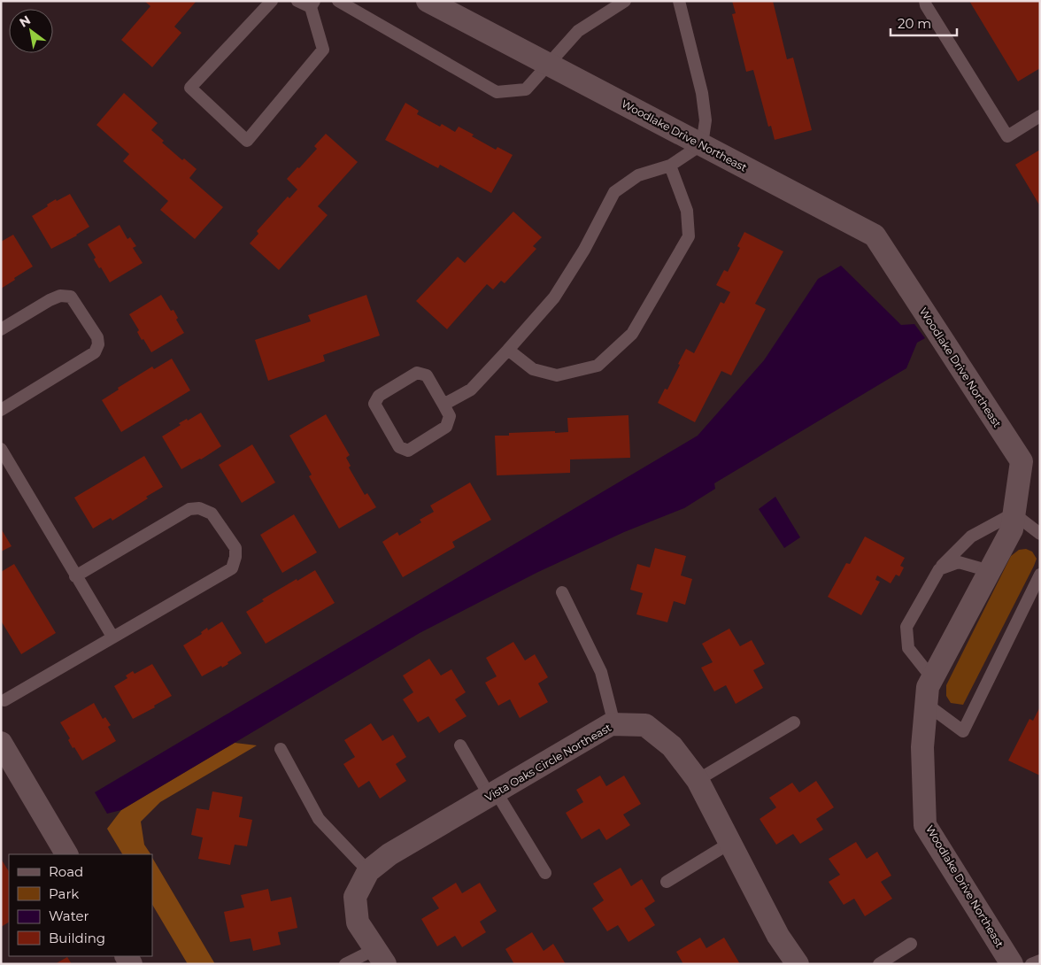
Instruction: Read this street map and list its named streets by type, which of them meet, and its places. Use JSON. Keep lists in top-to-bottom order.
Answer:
{
  "streets": {
    "street": ["Woodlake Drive Northeast", "Vista Oaks Circle Northeast"]
  },
  "legend": [
    "Road",
    "Park",
    "Water",
    "Building"
  ],
  "scale_bar": "20 m",
  "north": "top left"
}
